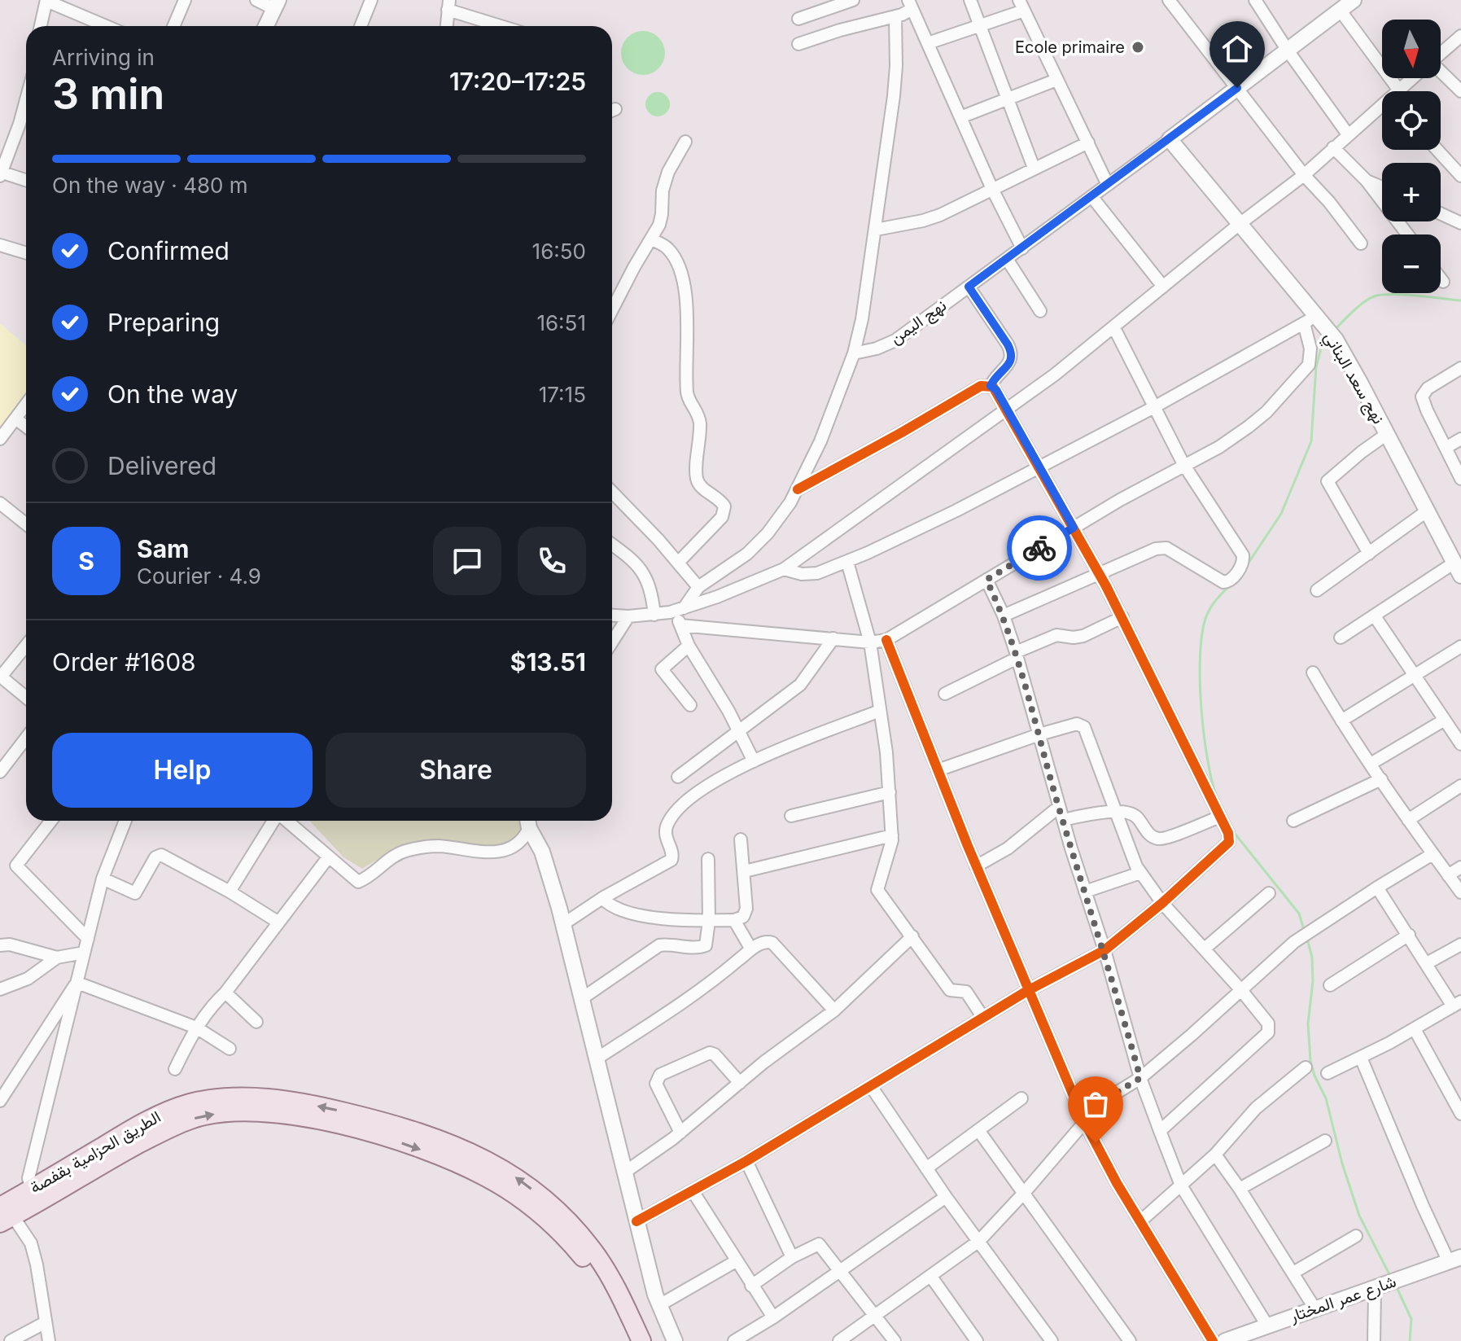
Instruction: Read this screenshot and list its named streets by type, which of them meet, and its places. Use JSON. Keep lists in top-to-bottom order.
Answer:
{
  "streets": {
    "main road": ["الطريق الحزامية بقفصة"],
    "street": ["نهج اليمن", "نهج سعد البناني", "شارع عمر المختار"]
  },
  "crossings": [
    ["نهج اليمن", "نهج سعد البناني"]
  ],
  "places": ["Ecole primaire"],
  "north": "bottom",
  "page": {
    "map_buttons": ["+", "−"],
    "heading": ["3 min", "Arriving in", "17:20–17:25"],
    "panel": [
      "Sam",
      "Courier · 4.9",
      "Order #1608",
      "$13.51"
    ],
    "bar": "On the way · 480 m",
    "list": [
      ["Confirmed", "16:50"],
      ["Preparing", "16:51"],
      ["On the way", "17:15"],
      "Delivered"
    ],
    "round": "S",
    "buttons": ["Help", "Share"]
  }
}
